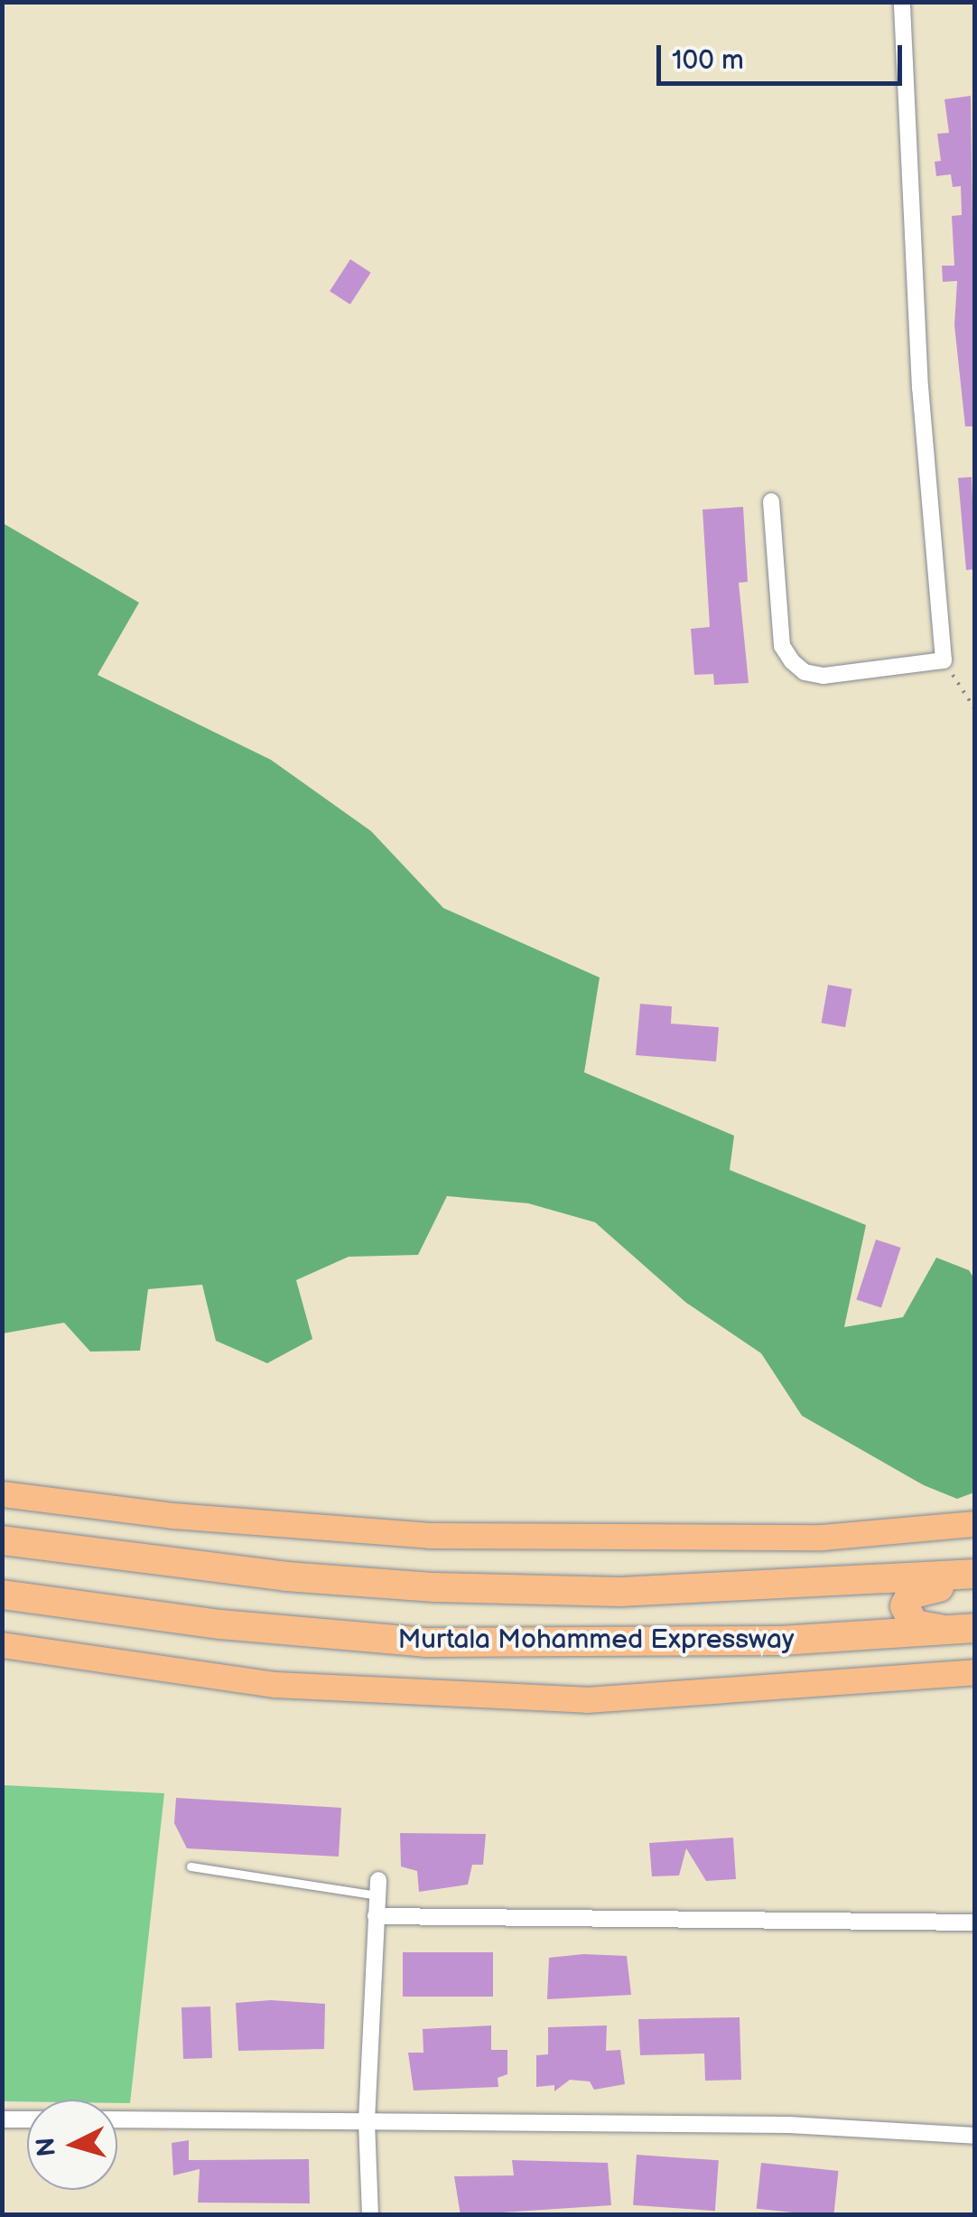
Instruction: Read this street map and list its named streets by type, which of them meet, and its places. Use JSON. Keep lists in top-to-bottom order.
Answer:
{
  "streets": {
    "highway": ["Murtala Mohammed Expressway"]
  },
  "scale_bar": "100 m",
  "north": "left"
}
